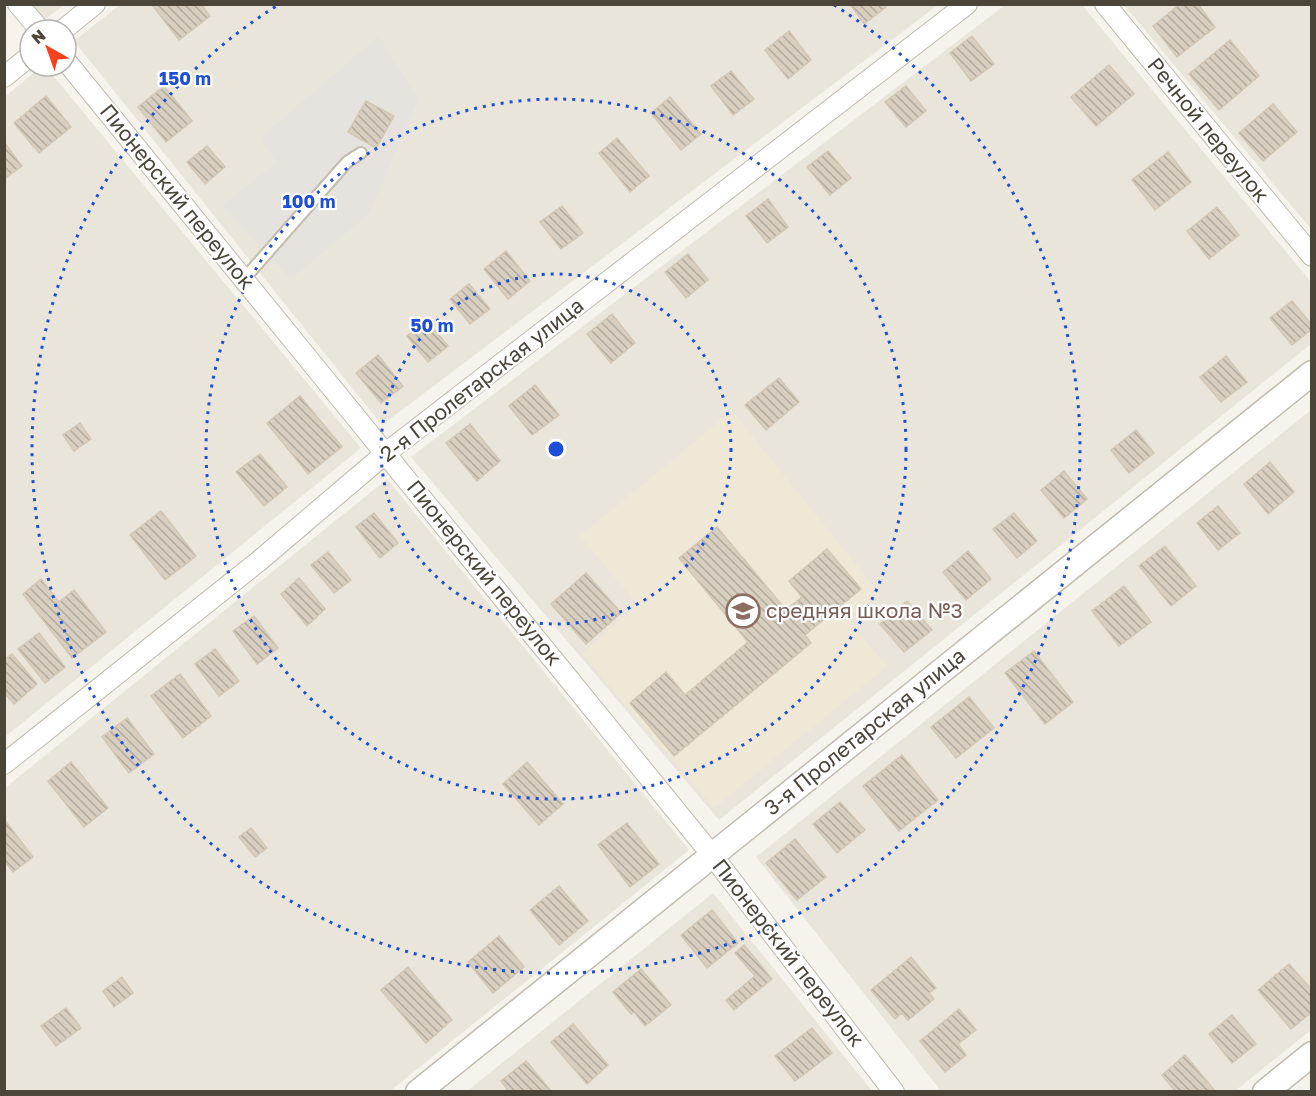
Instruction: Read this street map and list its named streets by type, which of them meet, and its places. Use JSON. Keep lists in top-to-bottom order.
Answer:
{
  "streets": {
    "street": [
      "Речной переулок",
      "Пионерский переулок",
      "2-я Пролетарская улица",
      "3-я Пролетарская улица"
    ]
  },
  "crossings": [
    ["Пионерский переулок", "2-я Пролетарская улица"],
    ["Пионерский переулок", "3-я Пролетарская улица"]
  ],
  "places": {
    "school or university": ["средняя школа №3"]
  },
  "north": "top left",
  "rings": ["150 m", "100 m", "50 m"]
}
